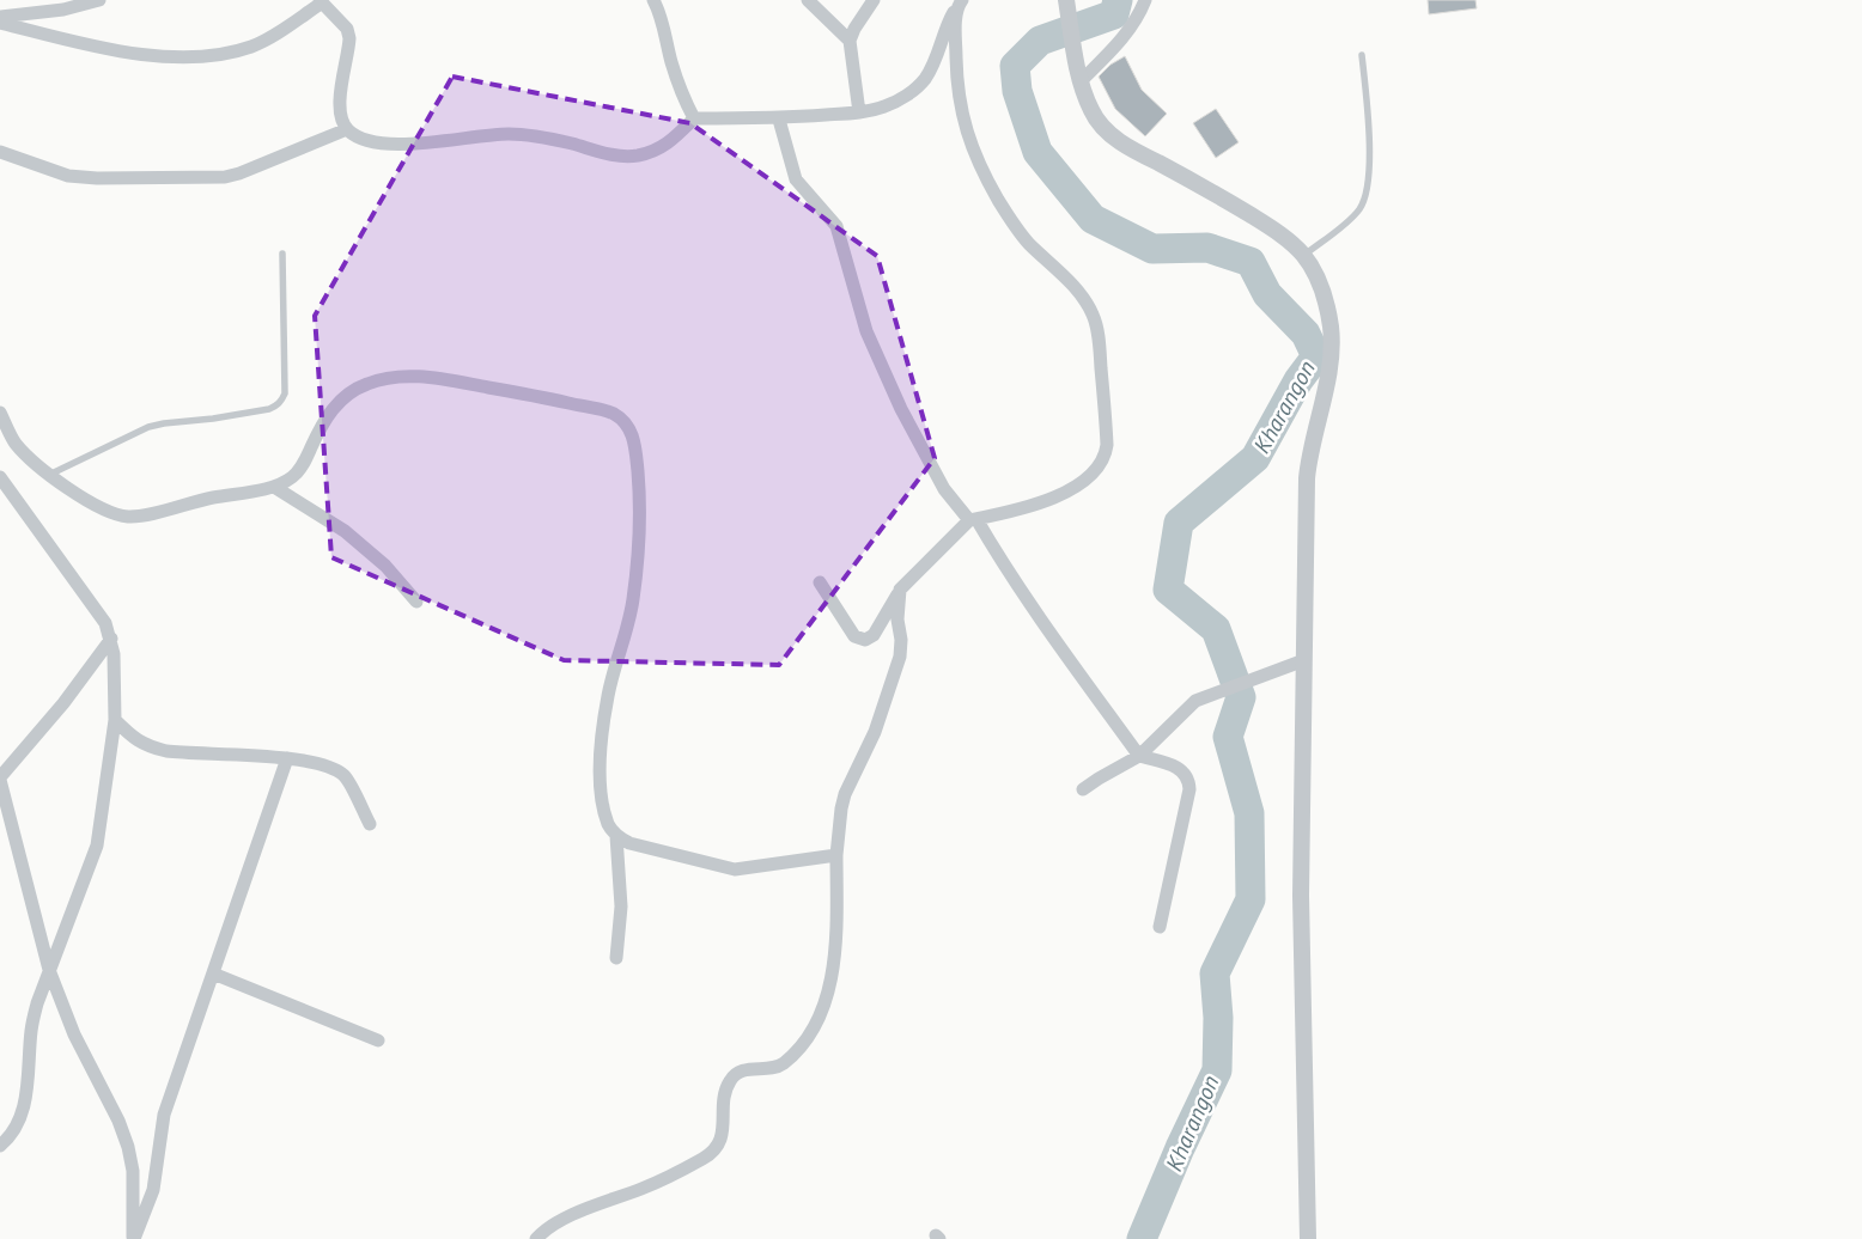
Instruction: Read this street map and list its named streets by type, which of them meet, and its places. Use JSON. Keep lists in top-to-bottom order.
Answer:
{
  "water": ["Kharangon"]
}
